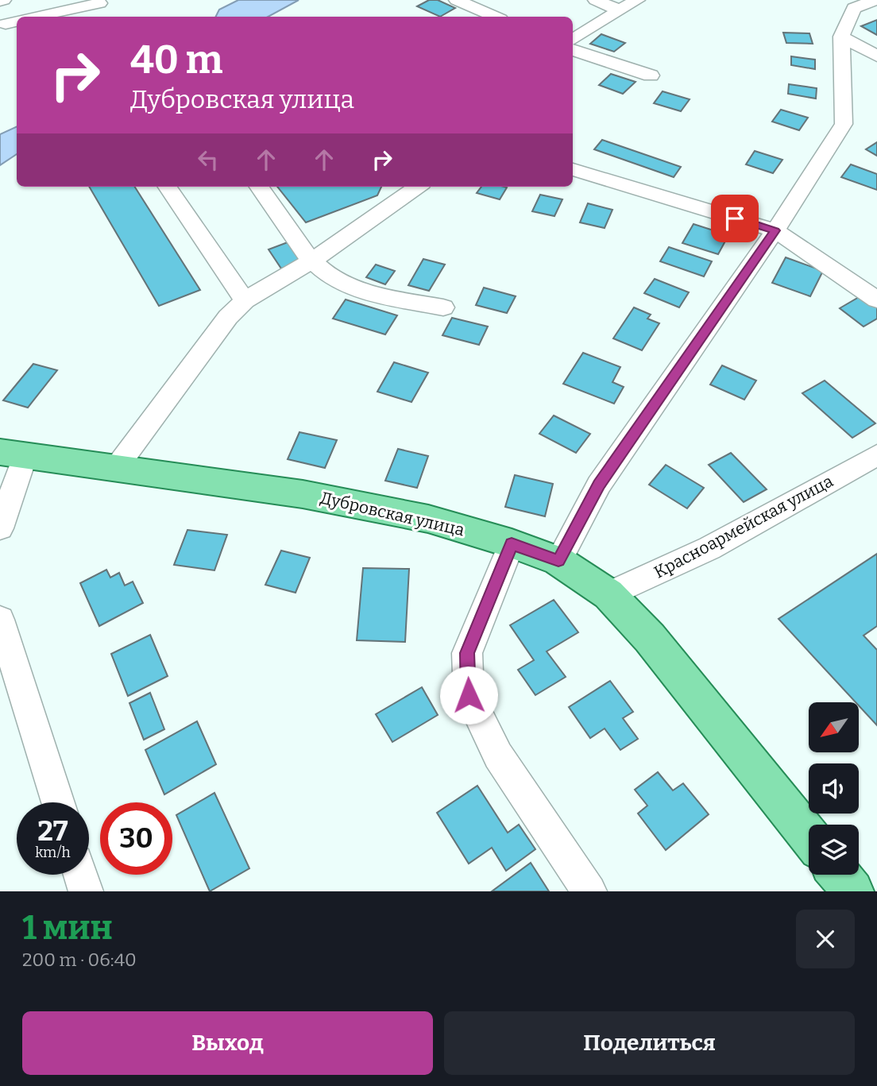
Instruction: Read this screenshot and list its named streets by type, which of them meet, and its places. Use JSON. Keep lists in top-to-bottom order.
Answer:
{
  "streets": {
    "main road": ["Дубровская улица"],
    "street": ["Красноармейская улица"]
  },
  "crossings": [
    ["Дубровская улица", "Красноармейская улица"]
  ],
  "north": "bottom left",
  "page": {
    "turn": ["40 m", "Дубровская улица"],
    "speed": "27 km/h",
    "limit": "30",
    "heading": ["1 мин", "200 m · 06:40"],
    "buttons": ["Выход", "Поделиться"]
  }
}
